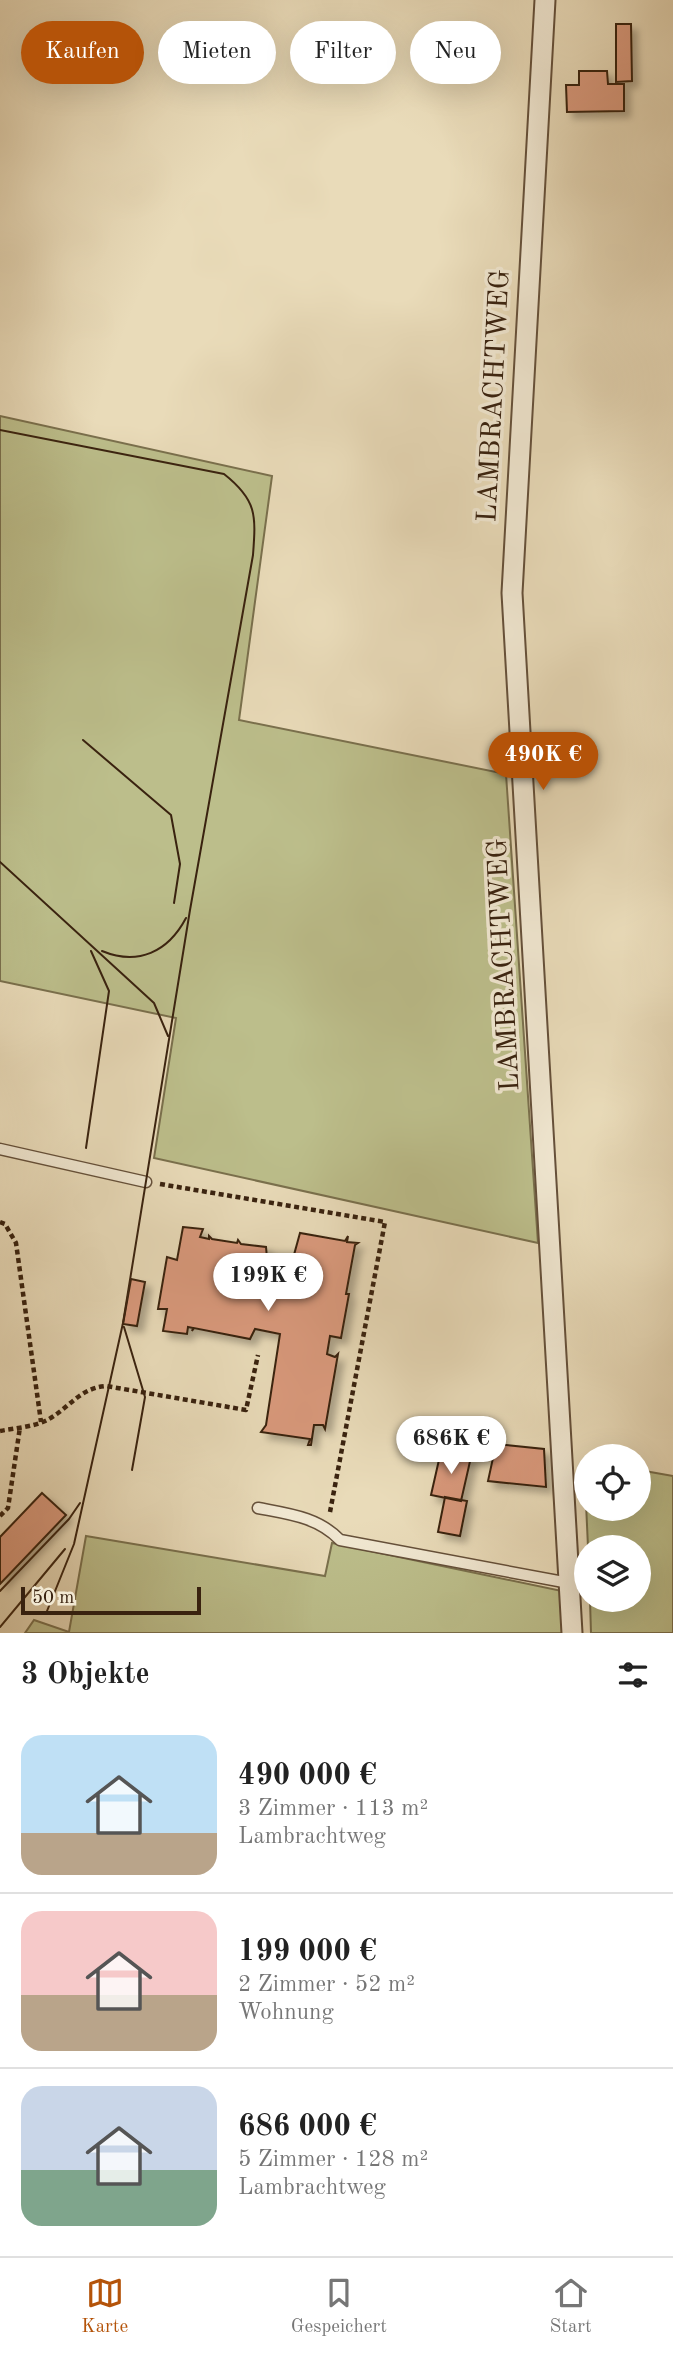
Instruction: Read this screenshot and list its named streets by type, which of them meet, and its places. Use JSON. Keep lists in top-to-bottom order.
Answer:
{
  "streets": {
    "street": ["LAMBRACHTWEG"]
  },
  "scale_bar": "50 m",
  "page": {
    "chip": [
      "Kaufen",
      "Mieten",
      "Filter",
      "Neu"
    ],
    "price": ["490K €", "199K €", "686K €"],
    "scale": "50 m",
    "heading": "3 Objekte",
    "list": [
      {
        "name": "490 000 €",
        "note": "3 Zimmer · 113 m² · Lambrachtweg"
      },
      {
        "name": "199 000 €",
        "note": "2 Zimmer · 52 m² · Wohnung"
      },
      {
        "name": "686 000 €",
        "note": "5 Zimmer · 128 m² · Lambrachtweg"
      }
    ],
    "tabs": ["Karte", "Gespeichert", "Start"]
  }
}
